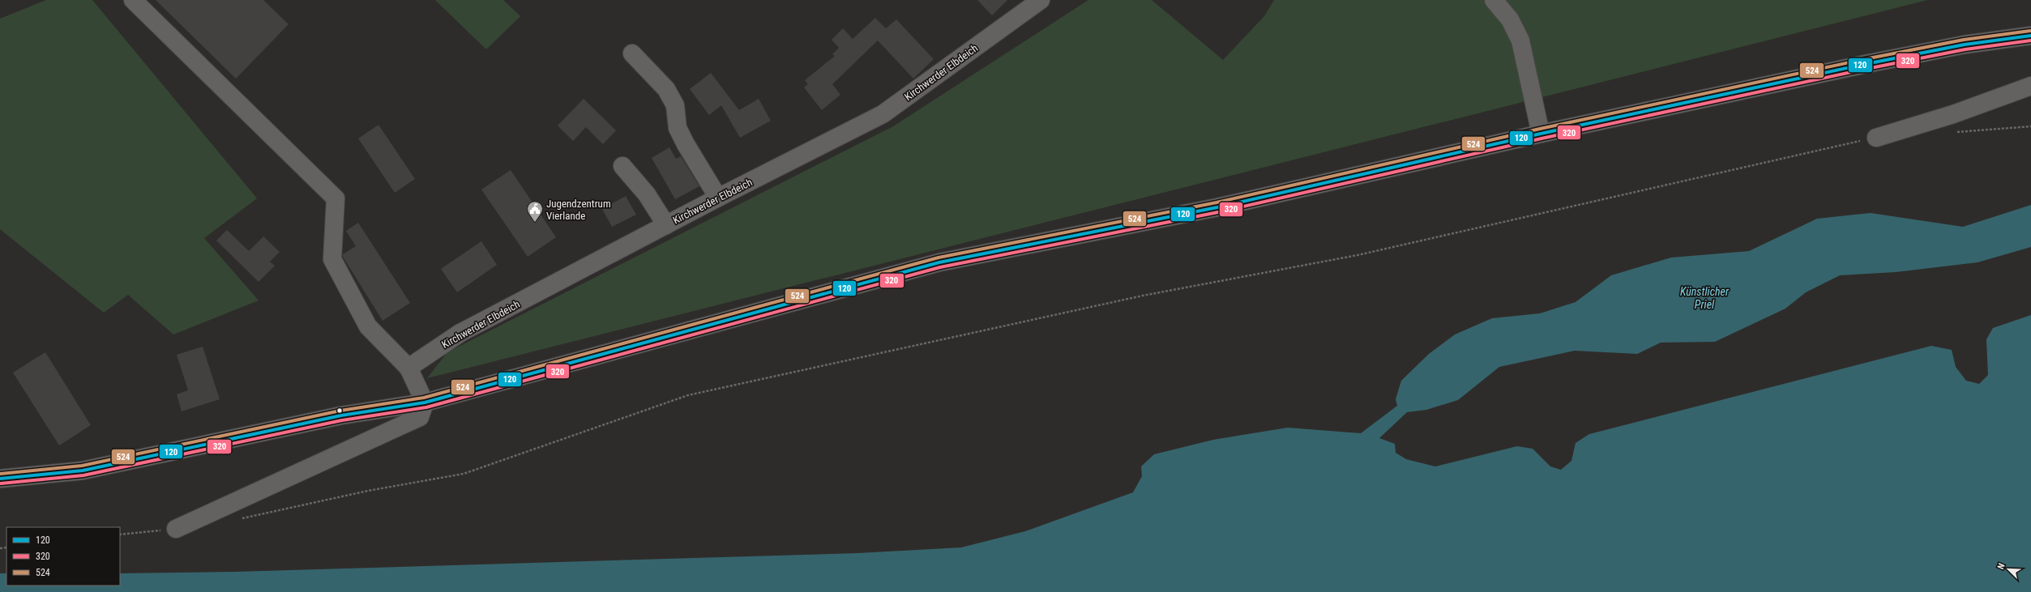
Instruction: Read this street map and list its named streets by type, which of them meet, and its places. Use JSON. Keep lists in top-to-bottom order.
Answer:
{
  "streets": {
    "street": ["Kirchwerder Elbdeich"]
  },
  "water": ["Künstlicher Priel"],
  "places": {
    "public building": ["Jugendzentrum Vierlande"]
  },
  "lines": ["transit line 524", "transit line 120", "transit line 320"],
  "legend": ["120", "320", "524"],
  "north": "top left"
}
